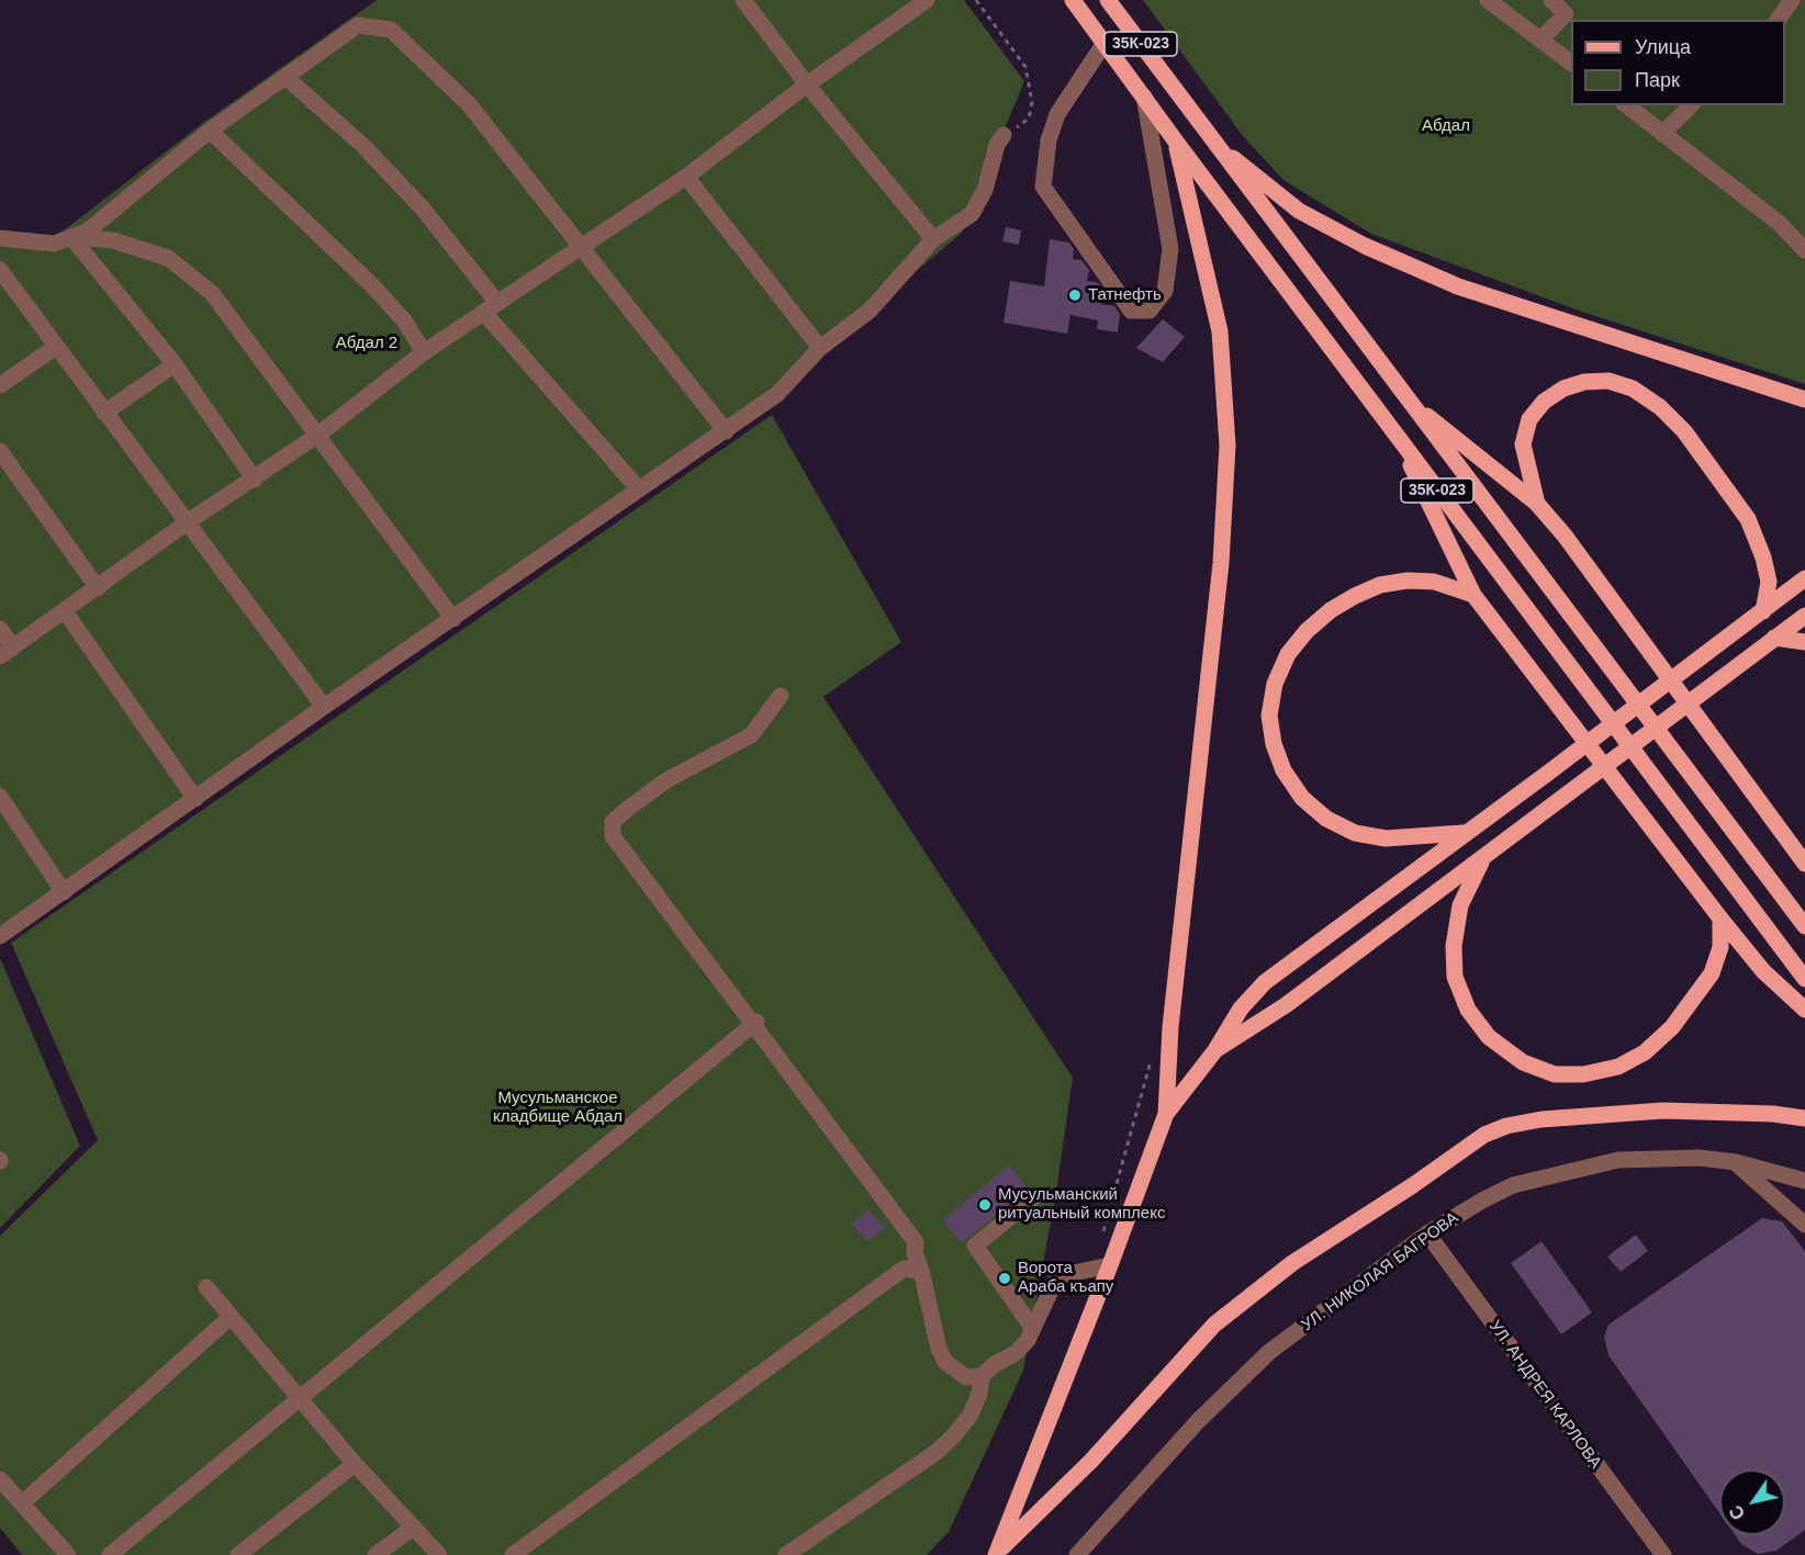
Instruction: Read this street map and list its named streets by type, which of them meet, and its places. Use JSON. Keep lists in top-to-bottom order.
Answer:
{
  "streets": {
    "main road": ["35К-023"],
    "street": ["УЛ. НИКОЛАЯ БАГРОВА", "УЛ. АНДРЕЯ КАРЛОВА"]
  },
  "crossings": [
    ["УЛ. НИКОЛАЯ БАГРОВА", "УЛ. АНДРЕЯ КАРЛОВА"]
  ],
  "parks": ["Абдал", "Абдал 2", "Мусульманское кладбище Абдал"],
  "places": ["Татнефть", "Мусульманский ритуальный комплекс", "Ворота Араба къапу"],
  "legend": ["Улица", "Парк"],
  "north": "bottom left"
}
